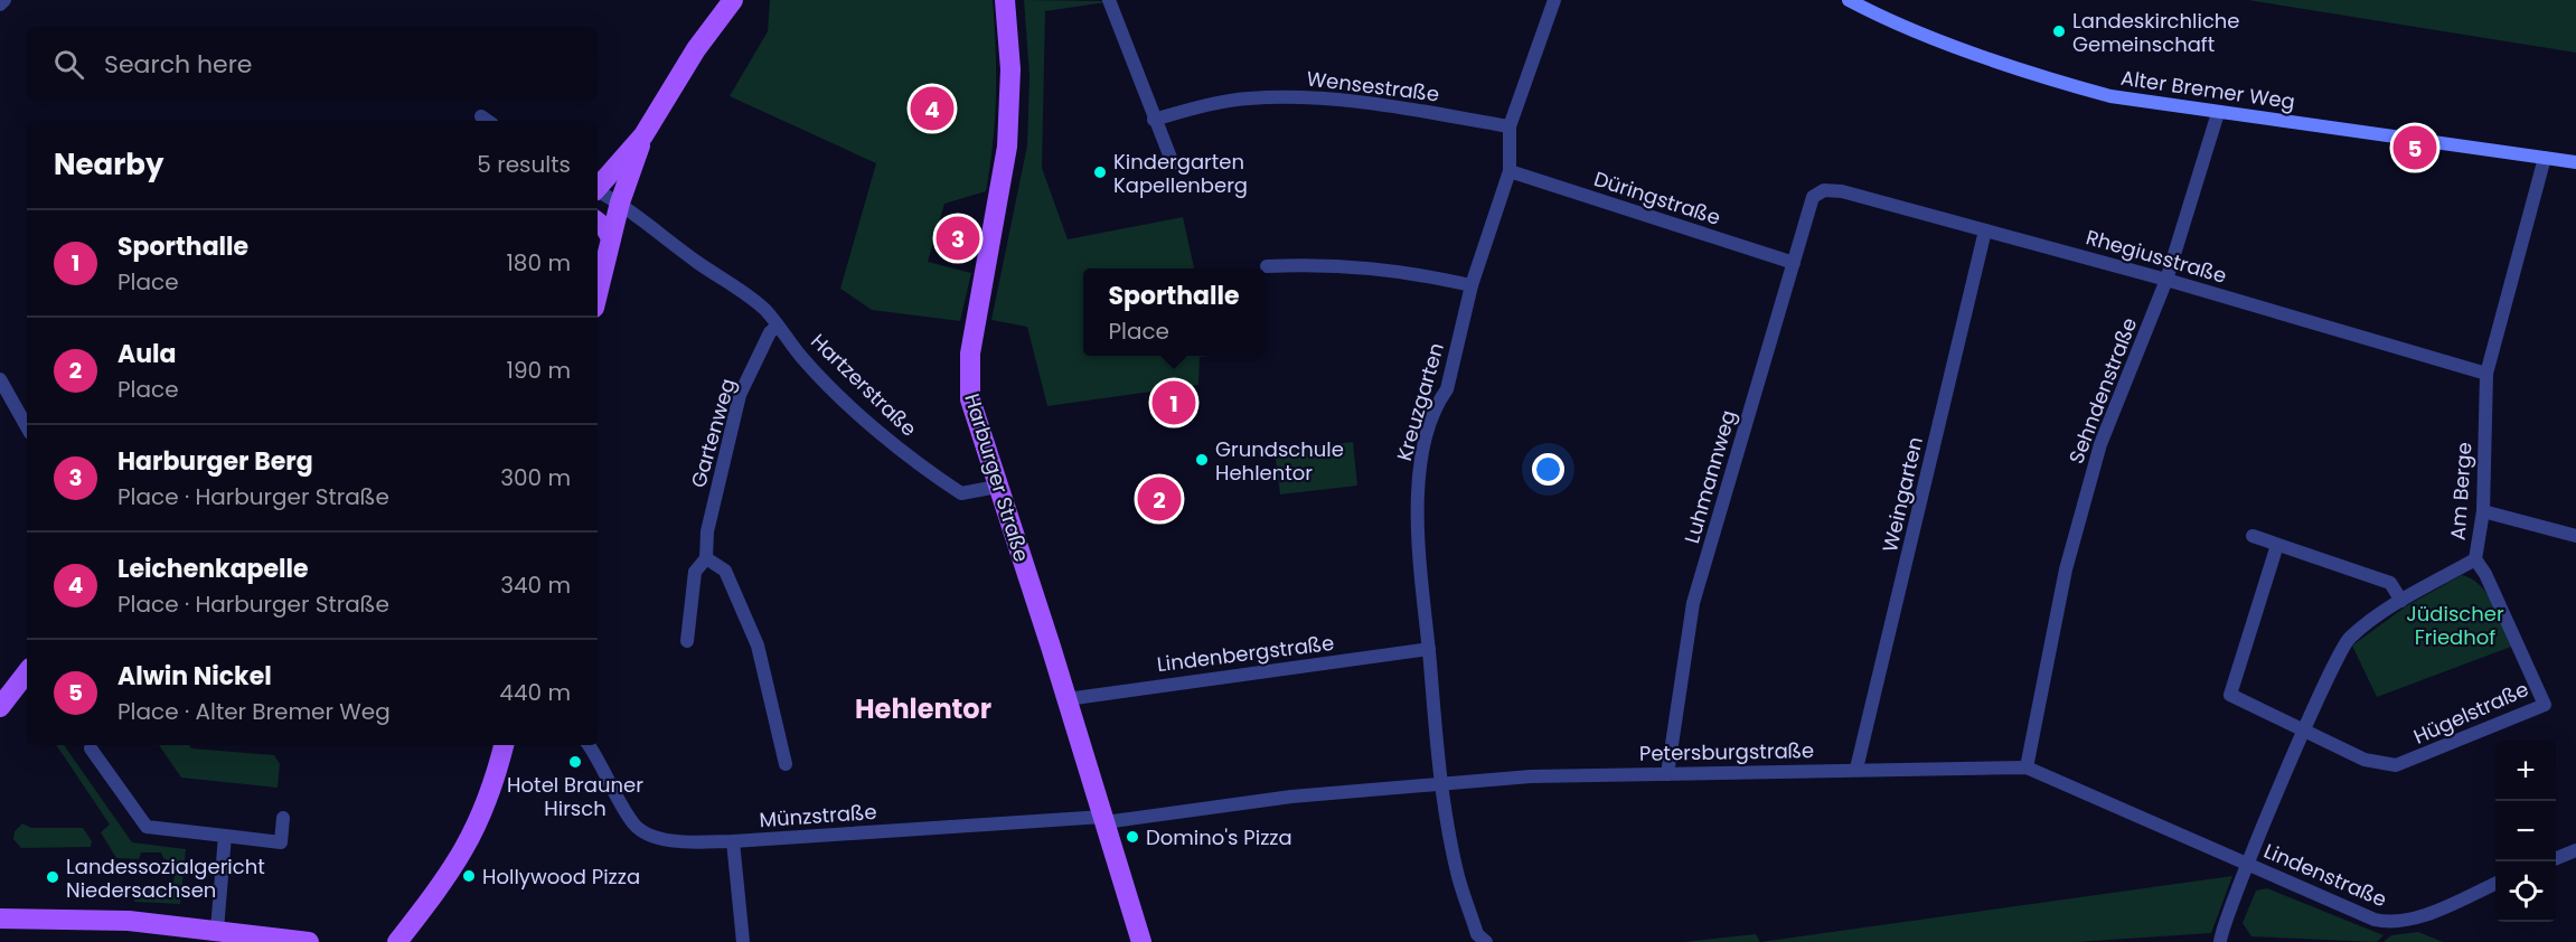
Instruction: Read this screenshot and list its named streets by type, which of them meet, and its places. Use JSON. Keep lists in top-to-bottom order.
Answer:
{
  "streets": {
    "main road": ["Harburger Straße"],
    "street": [
      "Wensestraße",
      "Alter Bremer Weg",
      "Düringstraße",
      "Rhegiusstraße",
      "Hartzerstraße",
      "Sehndenstraße",
      "Kreuzgarten",
      "Gartenweg",
      "Luhmannweg",
      "Am Berge",
      "Weingarten",
      "Lindenbergstraße",
      "Hügelstraße",
      "Petersburgstraße",
      "Münzstraße",
      "Lindenstraße"
    ]
  },
  "crossings": [
    ["Wensestraße", "Kreuzgarten"],
    ["Alter Bremer Weg", "Sehndenstraße"],
    ["Alter Bremer Weg", "Am Berge"],
    ["Düringstraße", "Kreuzgarten"],
    ["Düringstraße", "Luhmannweg"],
    ["Rhegiusstraße", "Sehndenstraße"],
    ["Rhegiusstraße", "Luhmannweg"],
    ["Rhegiusstraße", "Am Berge"],
    ["Rhegiusstraße", "Weingarten"],
    ["Hartzerstraße", "Gartenweg"],
    ["Hartzerstraße", "Harburger Straße"],
    ["Sehndenstraße", "Petersburgstraße"],
    ["Kreuzgarten", "Lindenbergstraße"],
    ["Kreuzgarten", "Petersburgstraße"],
    ["Luhmannweg", "Petersburgstraße"],
    ["Harburger Straße", "Lindenbergstraße"],
    ["Harburger Straße", "Petersburgstraße"],
    ["Harburger Straße", "Münzstraße"],
    ["Am Berge", "Hügelstraße"],
    ["Am Berge", "Petersburgstraße"],
    ["Am Berge", "Lindenstraße"],
    ["Weingarten", "Petersburgstraße"],
    ["Petersburgstraße", "Münzstraße"],
    ["Petersburgstraße", "Lindenstraße"]
  ],
  "districts": ["Hehlentor"],
  "parks": ["Jüdischer Friedhof"],
  "places": [
    "Landeskirchliche Gemeinschaft",
    "Kindergarten Kapellenberg",
    "Grundschule Hehlentor",
    "Hotel Brauner Hirsch",
    "Domino's Pizza",
    "Hollywood Pizza",
    "Landessozialgericht Niedersachsen"
  ],
  "page": {
    "search": "Search here",
    "pins": [
      "4",
      "5",
      "3",
      "1",
      "2"
    ],
    "heading": ["Nearby", "5 results"],
    "list": [
      {
        "mark": "1",
        "name": "Sporthalle",
        "note": "Place",
        "value": "180 m"
      },
      {
        "mark": "2",
        "name": "Aula",
        "note": "Place",
        "value": "190 m"
      },
      {
        "mark": "3",
        "name": "Harburger Berg",
        "note": "Place · Harburger Straße",
        "value": "300 m"
      },
      {
        "mark": "4",
        "name": "Leichenkapelle",
        "note": "Place · Harburger Straße",
        "value": "340 m"
      },
      {
        "mark": "5",
        "name": "Alwin Nickel",
        "note": "Place · Alter Bremer Weg",
        "value": "440 m"
      }
    ],
    "popup": ["Sporthalle", "Place"],
    "map_buttons": ["+", "−"]
  }
}
